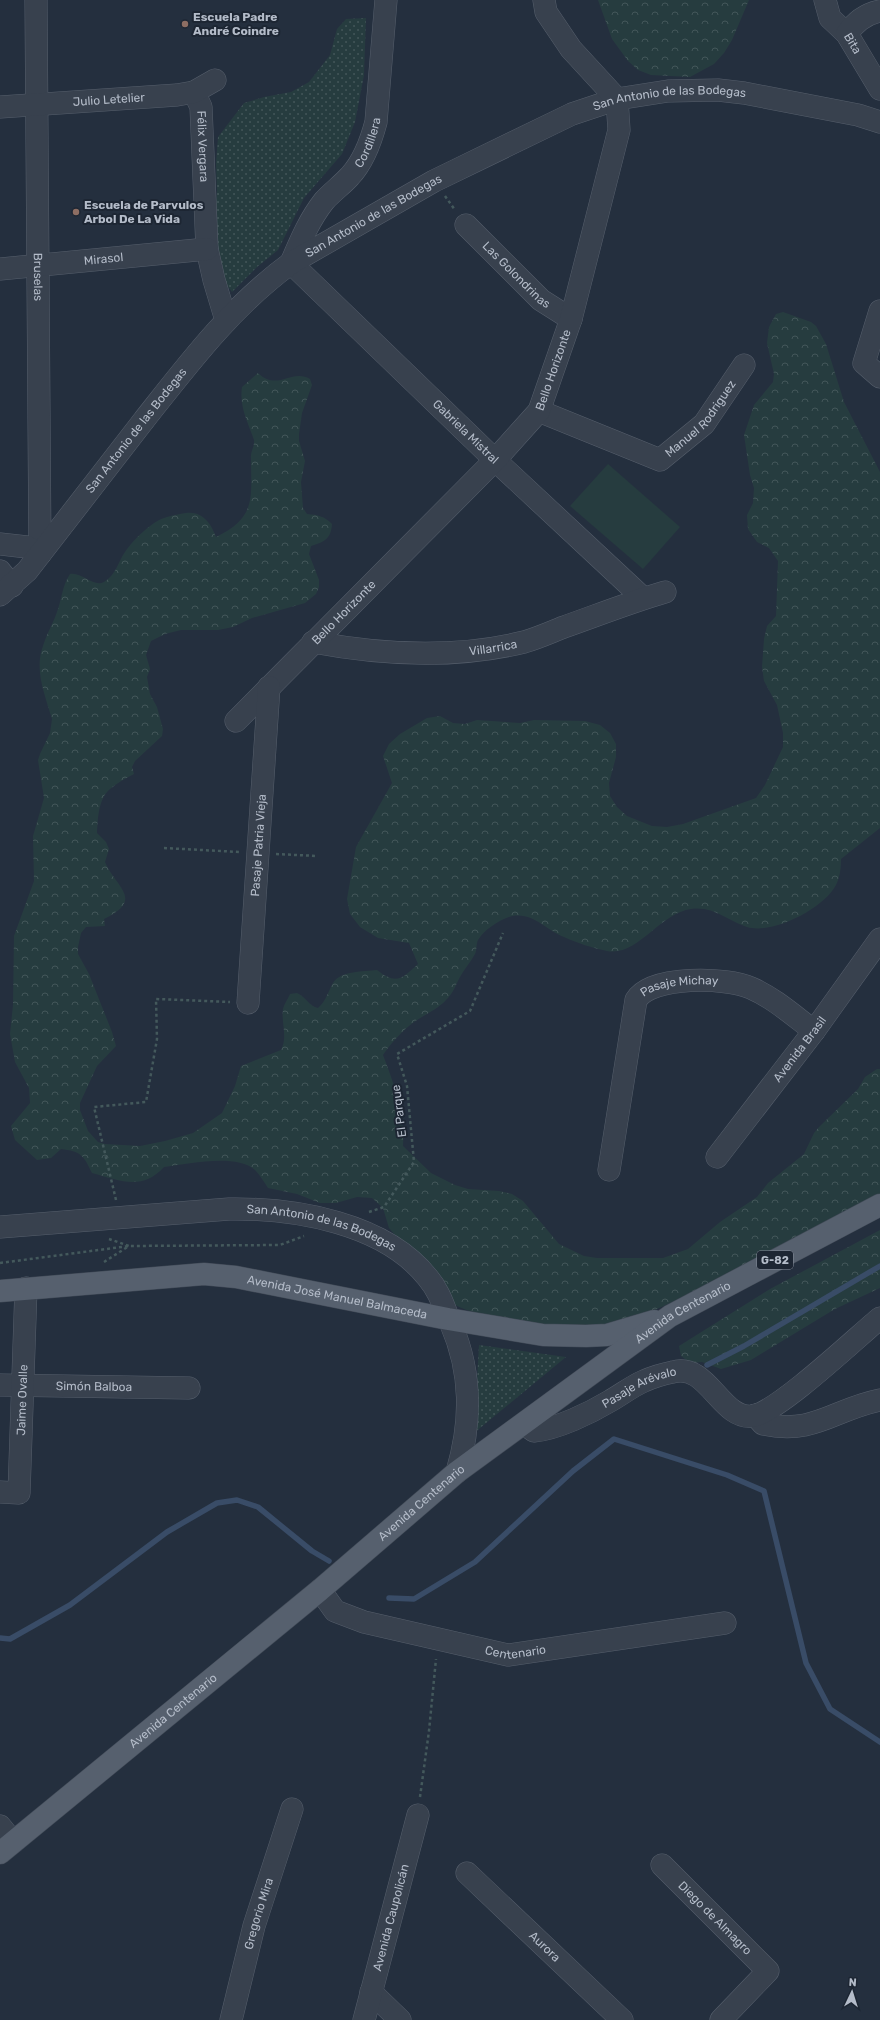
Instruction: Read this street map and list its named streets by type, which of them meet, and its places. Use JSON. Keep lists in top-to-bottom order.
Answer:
{
  "streets": {
    "main road": ["G-82", "Avenida José Manuel Balmaceda", "Avenida Centenario"],
    "street": [
      "Bita",
      "Julio Letelier",
      "San Antonio de las Bodegas",
      "Cordillera",
      "Félix Vergara",
      "Mirasol",
      "Las Golondrinas",
      "Bruselas",
      "Bello Horizonte",
      "Manuel Rodriguez",
      "Gabriela Mistral",
      "Villarrica",
      "Pasaje Patria Vieja",
      "Pasaje Michay",
      "Avenida Brasil",
      "Simón Balboa",
      "Pasaje Arévalo",
      "Jaime Ovalle",
      "Centenario",
      "Gregorio Mira",
      "Avenida Caupolicán",
      "Diego de Almagro",
      "Aurora"
    ],
    "path": ["El Parque"]
  },
  "crossings": [
    ["Julio Letelier", "Félix Vergara"],
    ["Julio Letelier", "Bruselas"],
    ["San Antonio de las Bodegas", "Cordillera"],
    ["San Antonio de las Bodegas", "Félix Vergara"],
    ["San Antonio de las Bodegas", "Bruselas"],
    ["San Antonio de las Bodegas", "Bello Horizonte"],
    ["San Antonio de las Bodegas", "Gabriela Mistral"],
    ["San Antonio de las Bodegas", "El Parque"],
    ["San Antonio de las Bodegas", "Avenida José Manuel Balmaceda"],
    ["San Antonio de las Bodegas", "Avenida Centenario"],
    ["Cordillera", "Gabriela Mistral"],
    ["Félix Vergara", "Mirasol"],
    ["Mirasol", "Bruselas"],
    ["Las Golondrinas", "Bello Horizonte"],
    ["Bello Horizonte", "Manuel Rodriguez"],
    ["Bello Horizonte", "Gabriela Mistral"],
    ["Bello Horizonte", "Villarrica"],
    ["Bello Horizonte", "Pasaje Patria Vieja"],
    ["Gabriela Mistral", "Villarrica"],
    ["Pasaje Michay", "Avenida Brasil"],
    ["Avenida José Manuel Balmaceda", "Avenida Centenario"],
    ["Avenida José Manuel Balmaceda", "Jaime Ovalle"],
    ["Avenida Centenario", "Pasaje Arévalo"],
    ["Avenida Centenario", "Centenario"],
    ["Simón Balboa", "Jaime Ovalle"]
  ],
  "places": ["Escuela Padre André Coindre", "Escuela de Parvulos Arbol De La Vida"],
  "north": "top"
}
